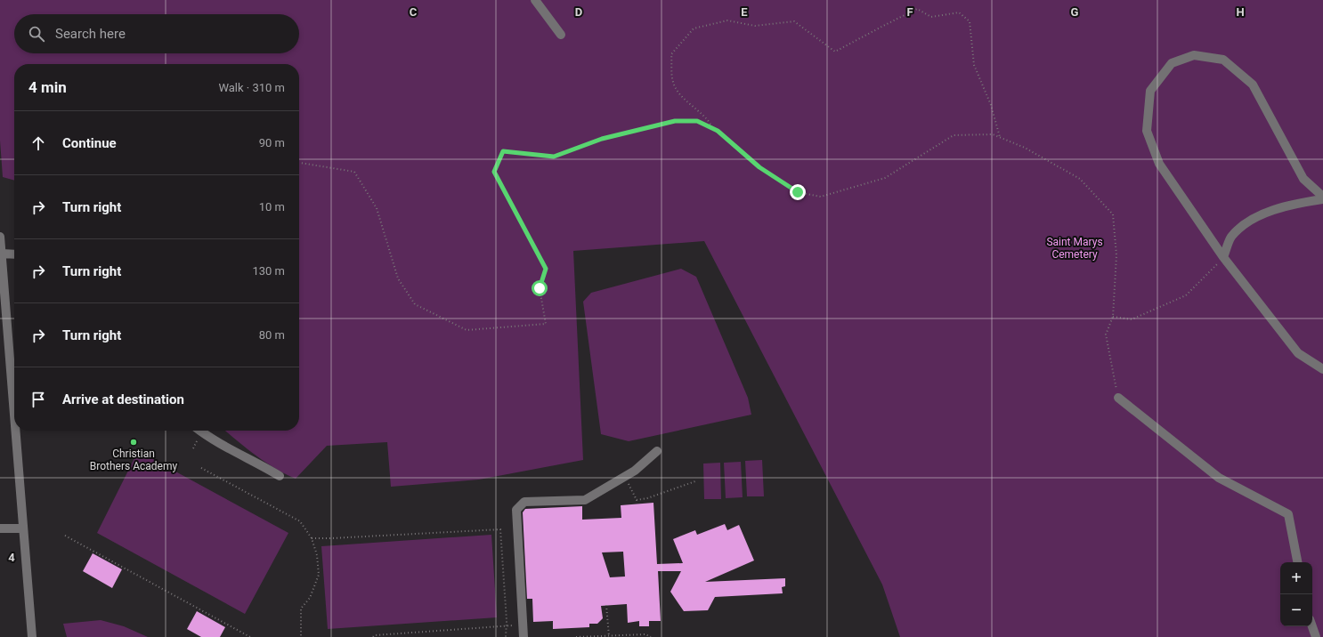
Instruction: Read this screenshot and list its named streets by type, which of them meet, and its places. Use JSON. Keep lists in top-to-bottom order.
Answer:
{
  "parks": ["Saint Marys Cemetery"],
  "places": ["Christian Brothers Academy"],
  "page": {
    "search": "Search here",
    "heading": ["4 min", "Walk · 310 m"],
    "list": [
      ["Continue", "90 m"],
      ["Turn right", "10 m"],
      ["Turn right", "130 m"],
      ["Turn right", "80 m"],
      "Arrive at destination"
    ],
    "map_buttons": ["+", "−"]
  },
  "grid": {
    "columns": [
      "C",
      "D",
      "E",
      "F",
      "G",
      "H"
    ],
    "rows": ["4"]
  }
}
